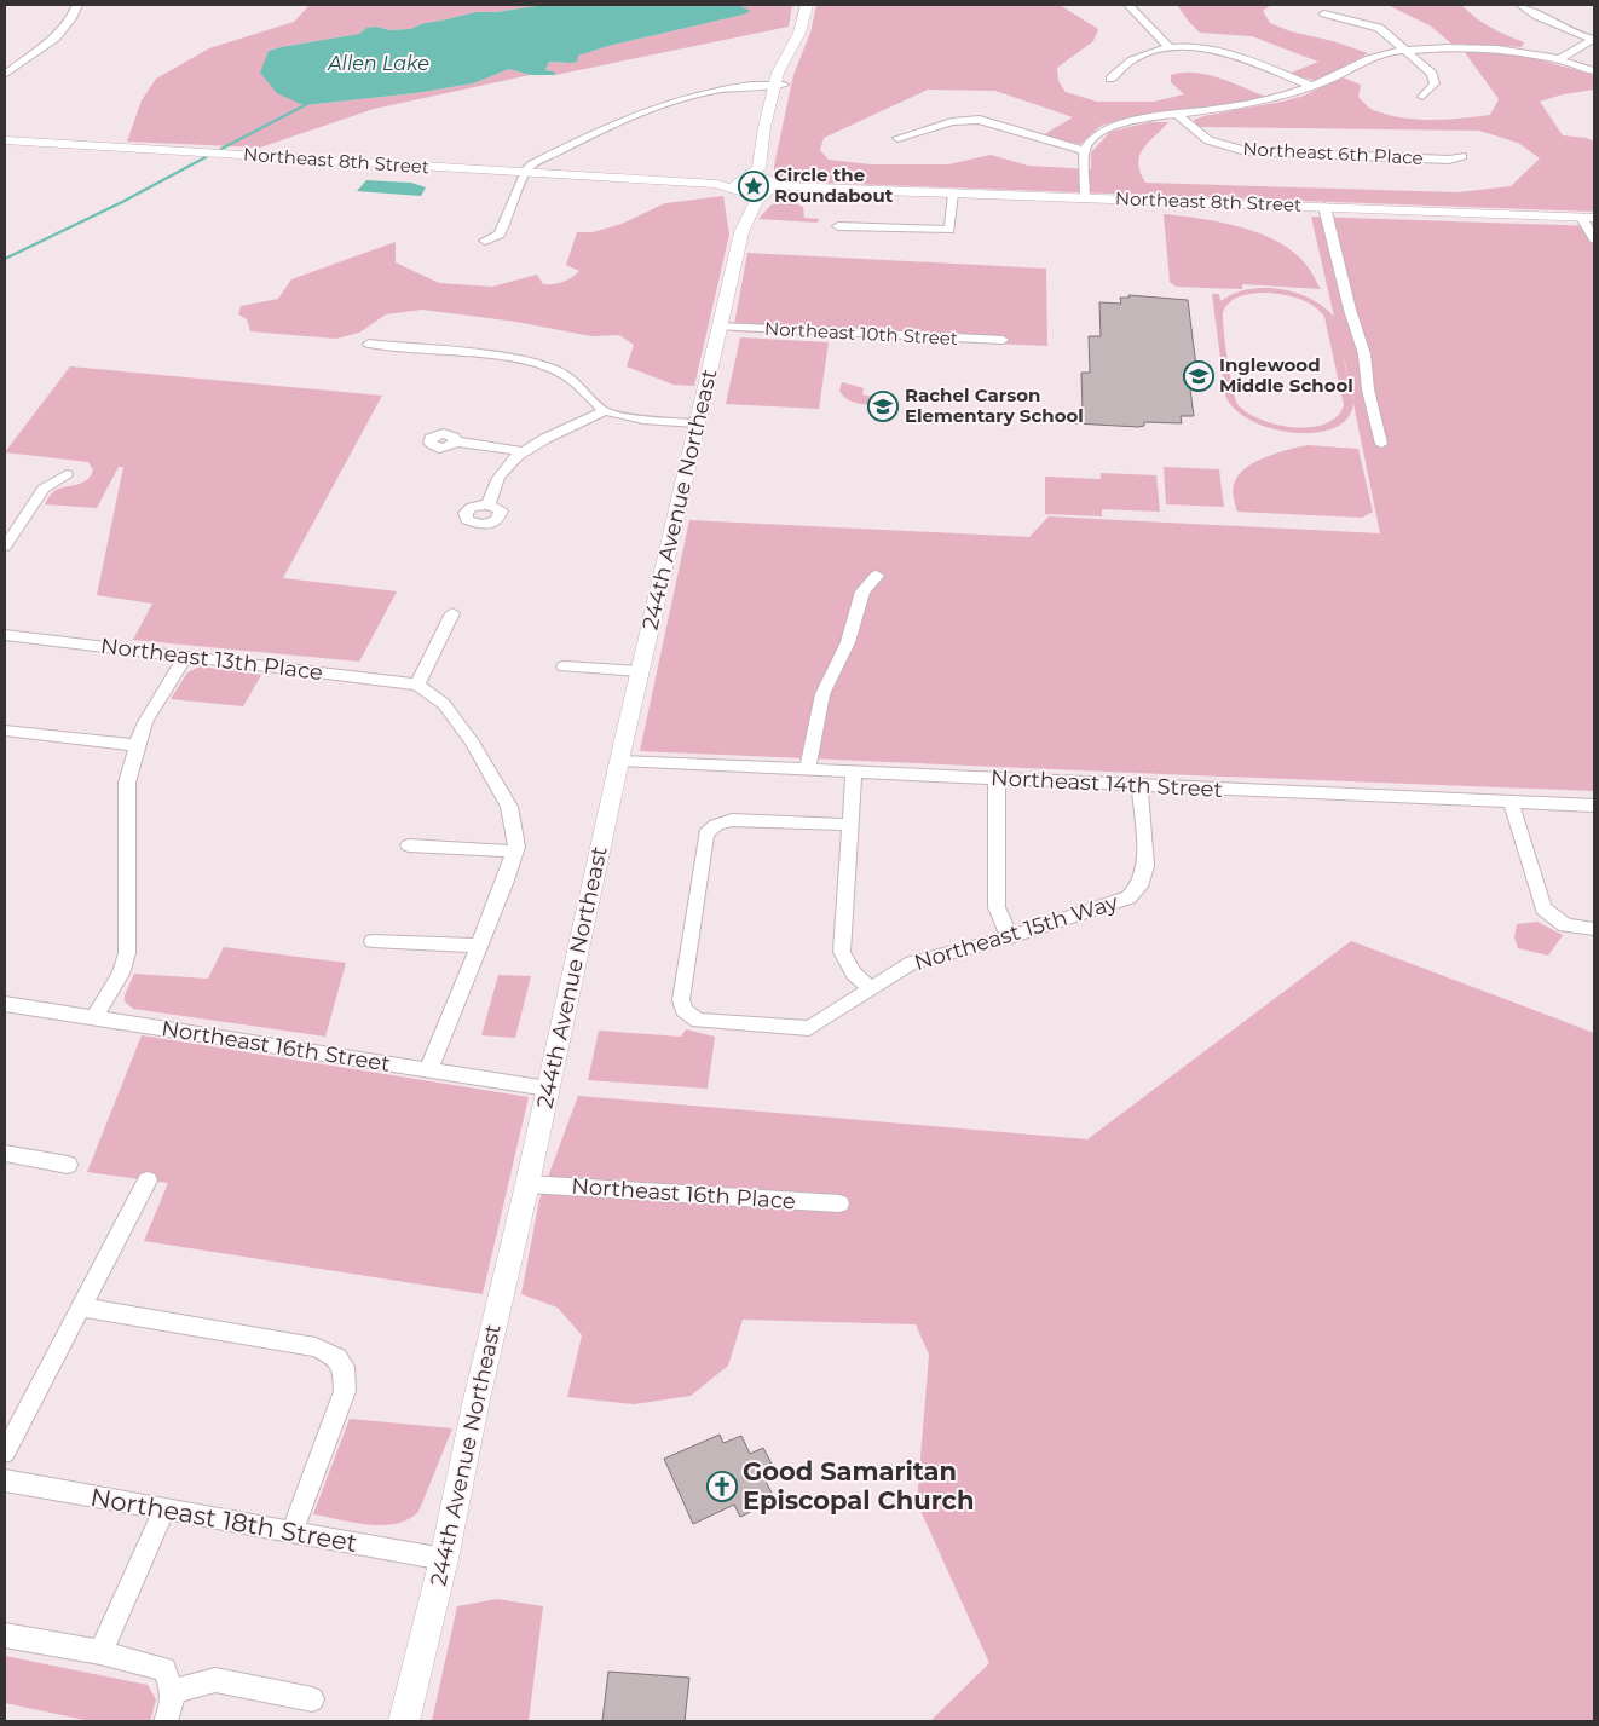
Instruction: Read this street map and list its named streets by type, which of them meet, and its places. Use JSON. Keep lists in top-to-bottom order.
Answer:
{
  "streets": {
    "street": [
      "Northeast 6th Place",
      "Northeast 8th Street",
      "Northeast 10th Street",
      "244th Avenue Northeast",
      "Northeast 13th Place",
      "Northeast 14th Street",
      "Northeast 15th Way",
      "Northeast 16th Street",
      "Northeast 16th Place",
      "Northeast 18th Street"
    ]
  },
  "crossings": [
    ["Northeast 8th Street", "244th Avenue Northeast"],
    ["Northeast 10th Street", "244th Avenue Northeast"],
    ["244th Avenue Northeast", "Northeast 14th Street"],
    ["244th Avenue Northeast", "Northeast 16th Street"],
    ["244th Avenue Northeast", "Northeast 16th Place"],
    ["244th Avenue Northeast", "Northeast 18th Street"],
    ["Northeast 14th Street", "Northeast 15th Way"]
  ],
  "water": ["Allen Lake"],
  "places": {
    "place": ["Circle the Roundabout"],
    "school or university": ["Inglewood Middle School", "Rachel Carson Elementary School"],
    "church": ["Good Samaritan Episcopal Church"]
  }
}
